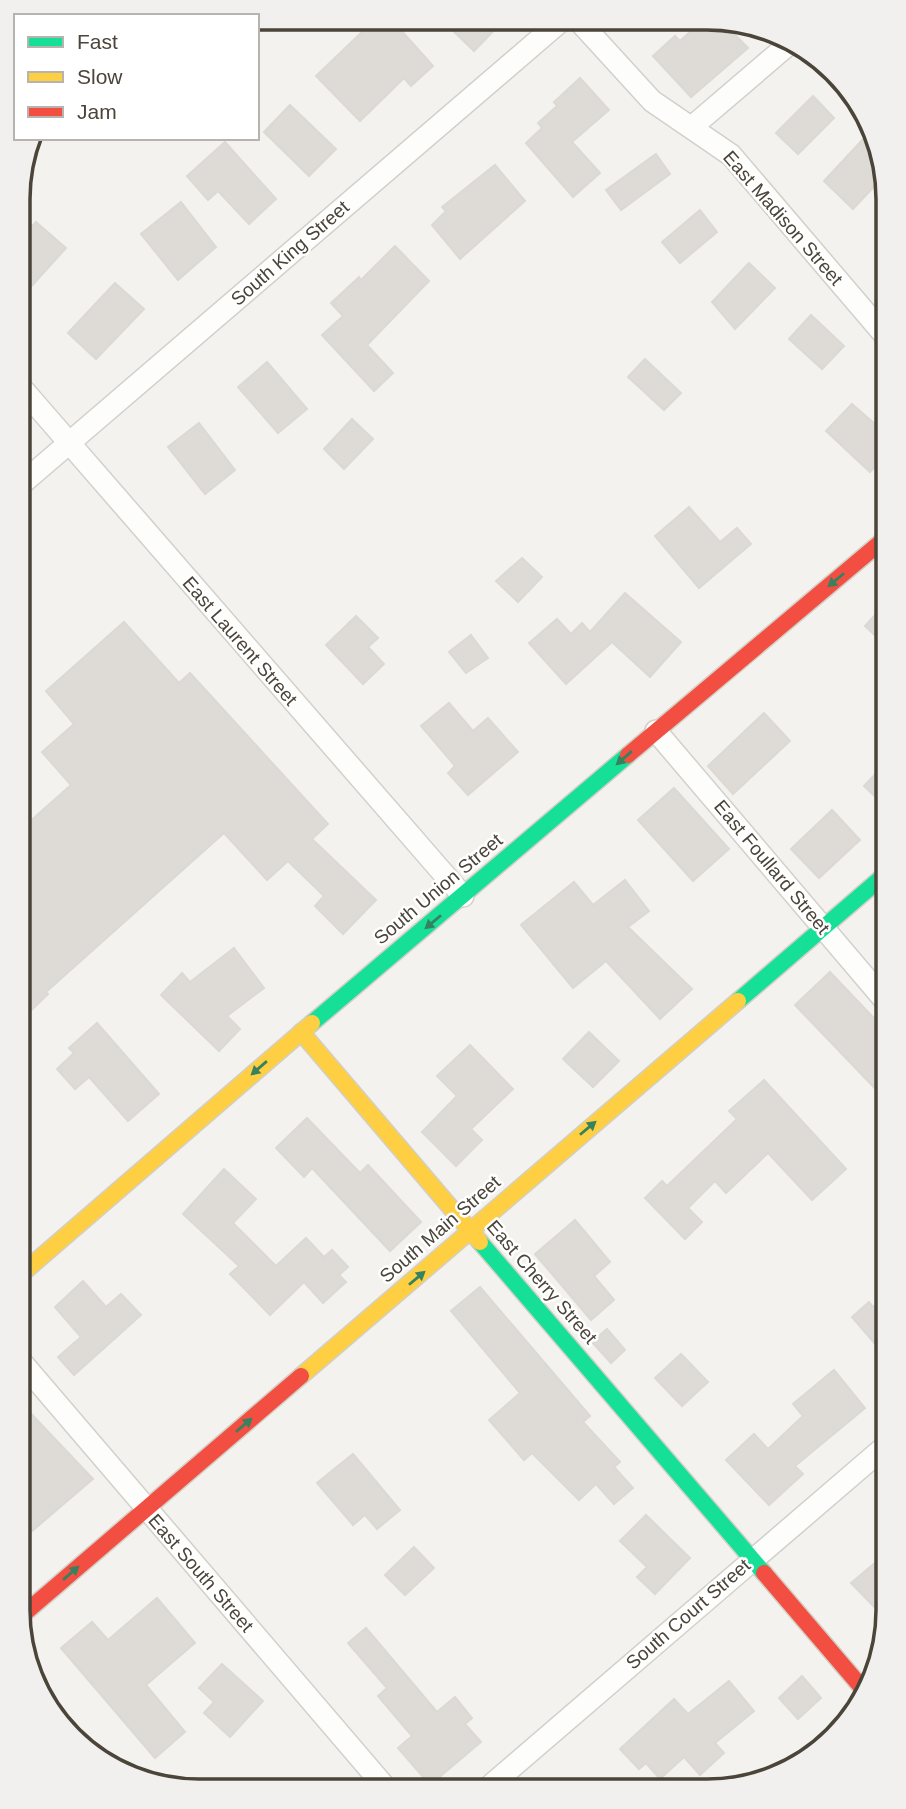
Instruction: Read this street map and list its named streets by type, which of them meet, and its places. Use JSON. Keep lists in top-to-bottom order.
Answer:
{
  "streets": {
    "main road": ["South Union Street", "South Main Street", "East Cherry Street"],
    "street": [
      "East Madison Street",
      "South King Street",
      "East Laurent Street",
      "East Foullard Street",
      "East South Street",
      "South Court Street"
    ]
  },
  "crossings": [
    ["South King Street", "East Laurent Street"],
    ["East Laurent Street", "South Union Street"],
    ["East Foullard Street", "South Union Street"],
    ["East Foullard Street", "South Main Street"],
    ["South Union Street", "East Cherry Street"],
    ["South Main Street", "East Cherry Street"],
    ["South Main Street", "East South Street"],
    ["East Cherry Street", "South Court Street"]
  ],
  "one_way": ["South Union Street", "South Main Street"],
  "legend": ["Fast", "Slow", "Jam"]
}
